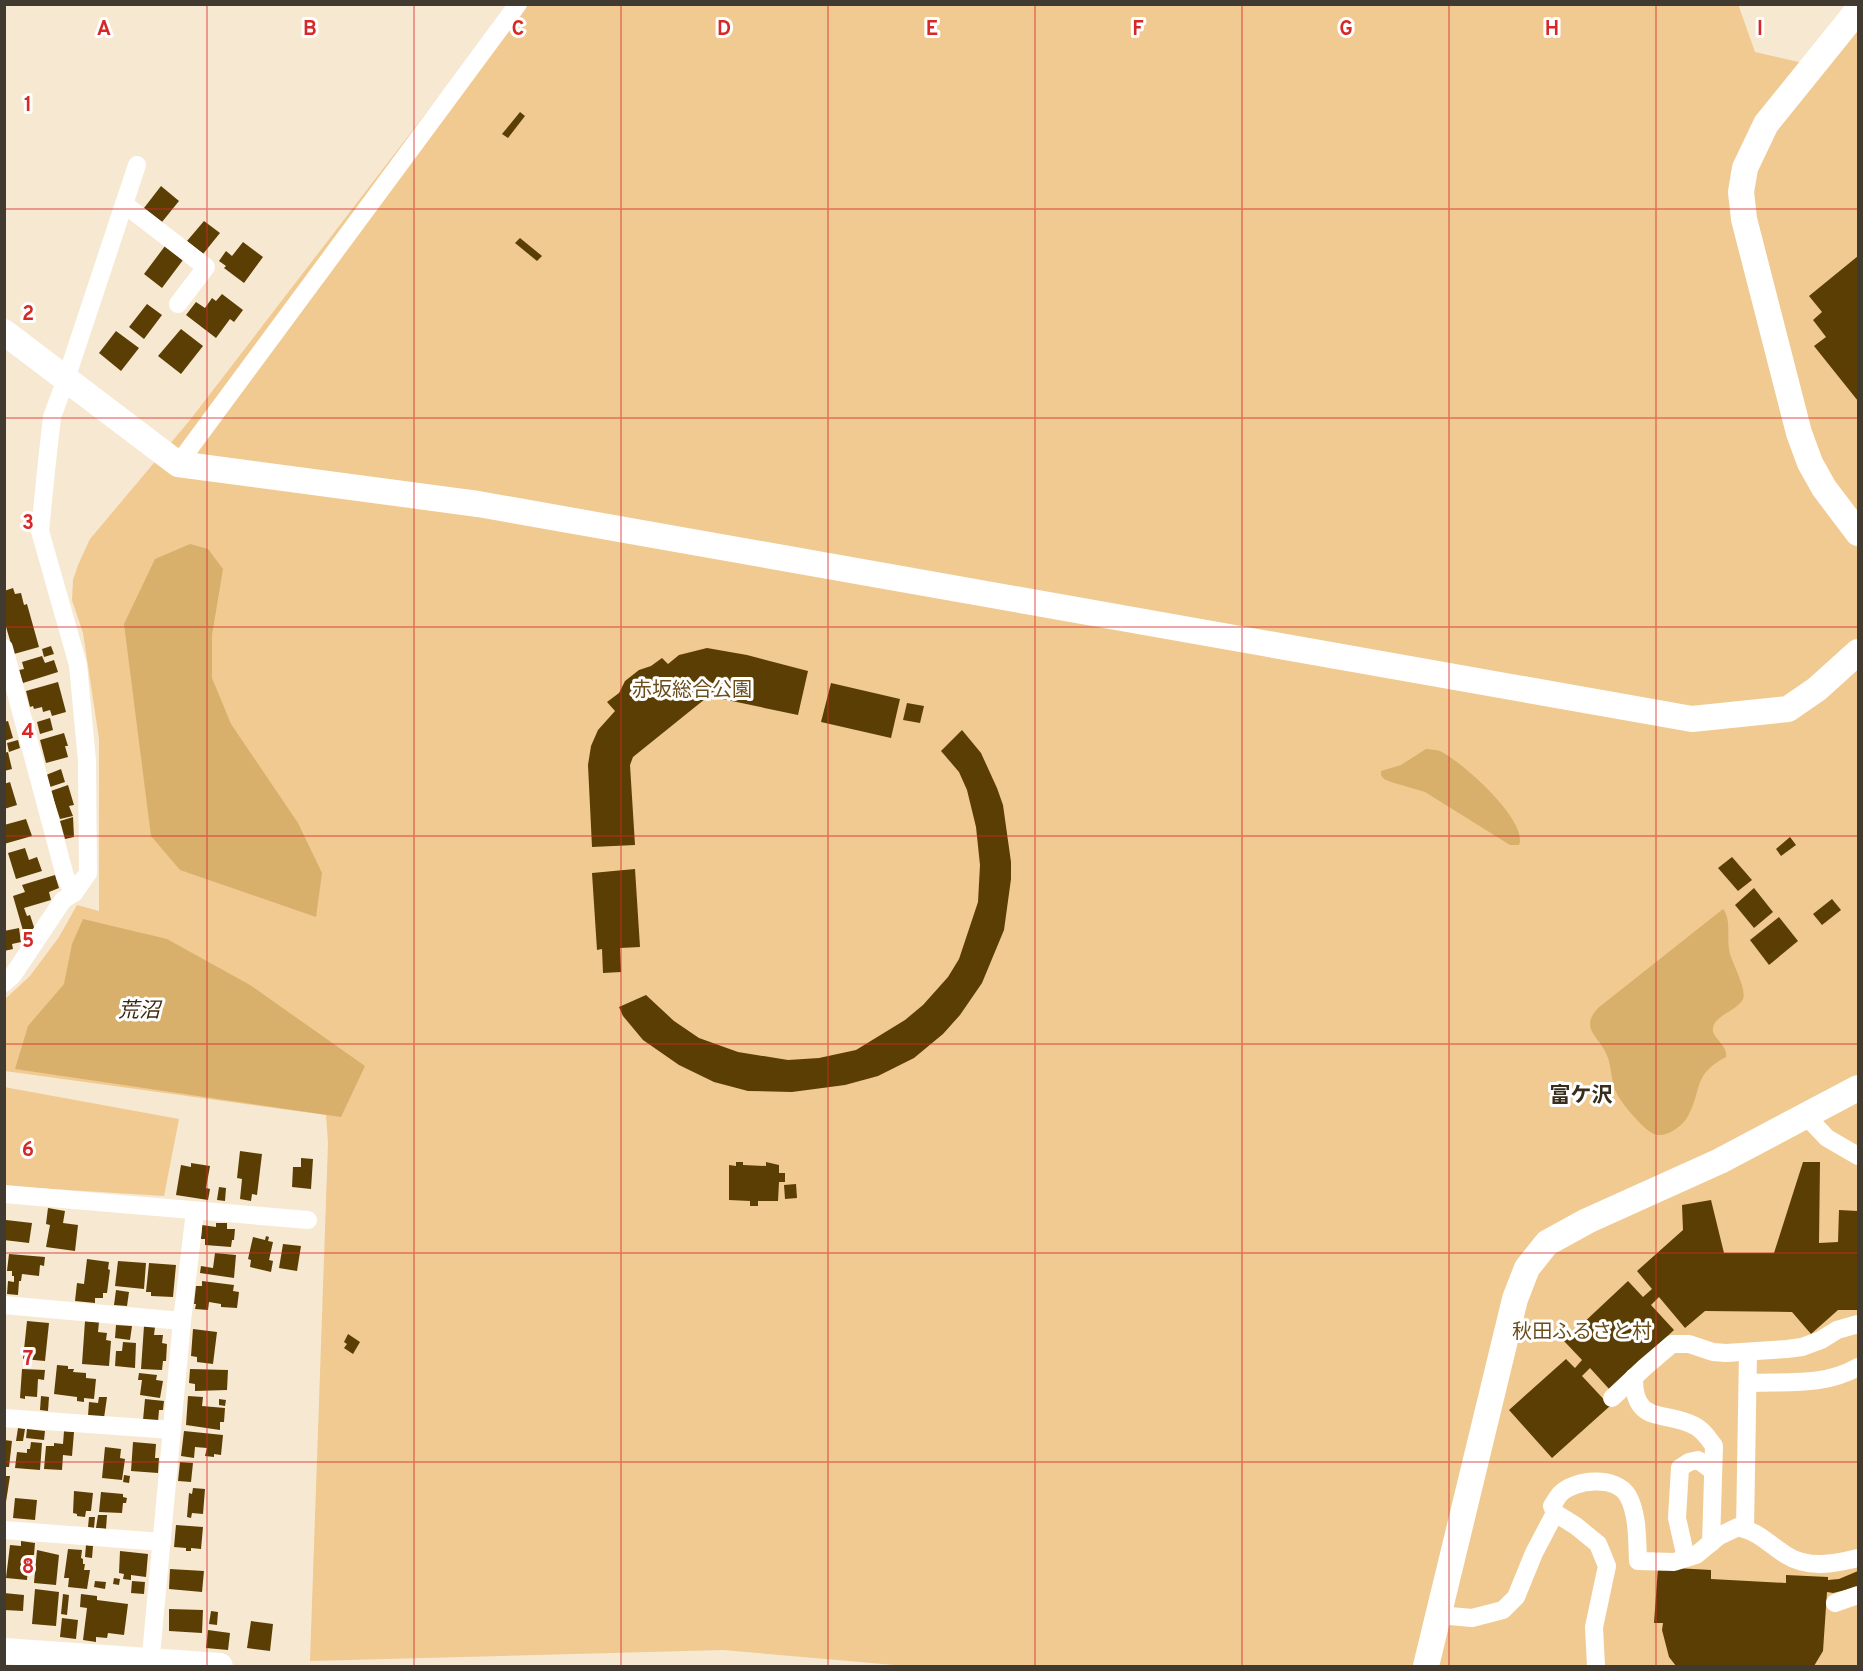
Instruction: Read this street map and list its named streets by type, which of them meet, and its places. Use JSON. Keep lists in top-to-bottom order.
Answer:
{
  "districts": ["富ケ沢"],
  "water": ["荒沼"],
  "parks": ["赤坂総合公園", "秋田ふるさと村"],
  "grid": {
    "columns": [
      "A",
      "B",
      "C",
      "D",
      "E",
      "F",
      "G",
      "H",
      "I"
    ],
    "rows": [
      "1",
      "2",
      "3",
      "4",
      "5",
      "6",
      "7",
      "8"
    ]
  }
}
